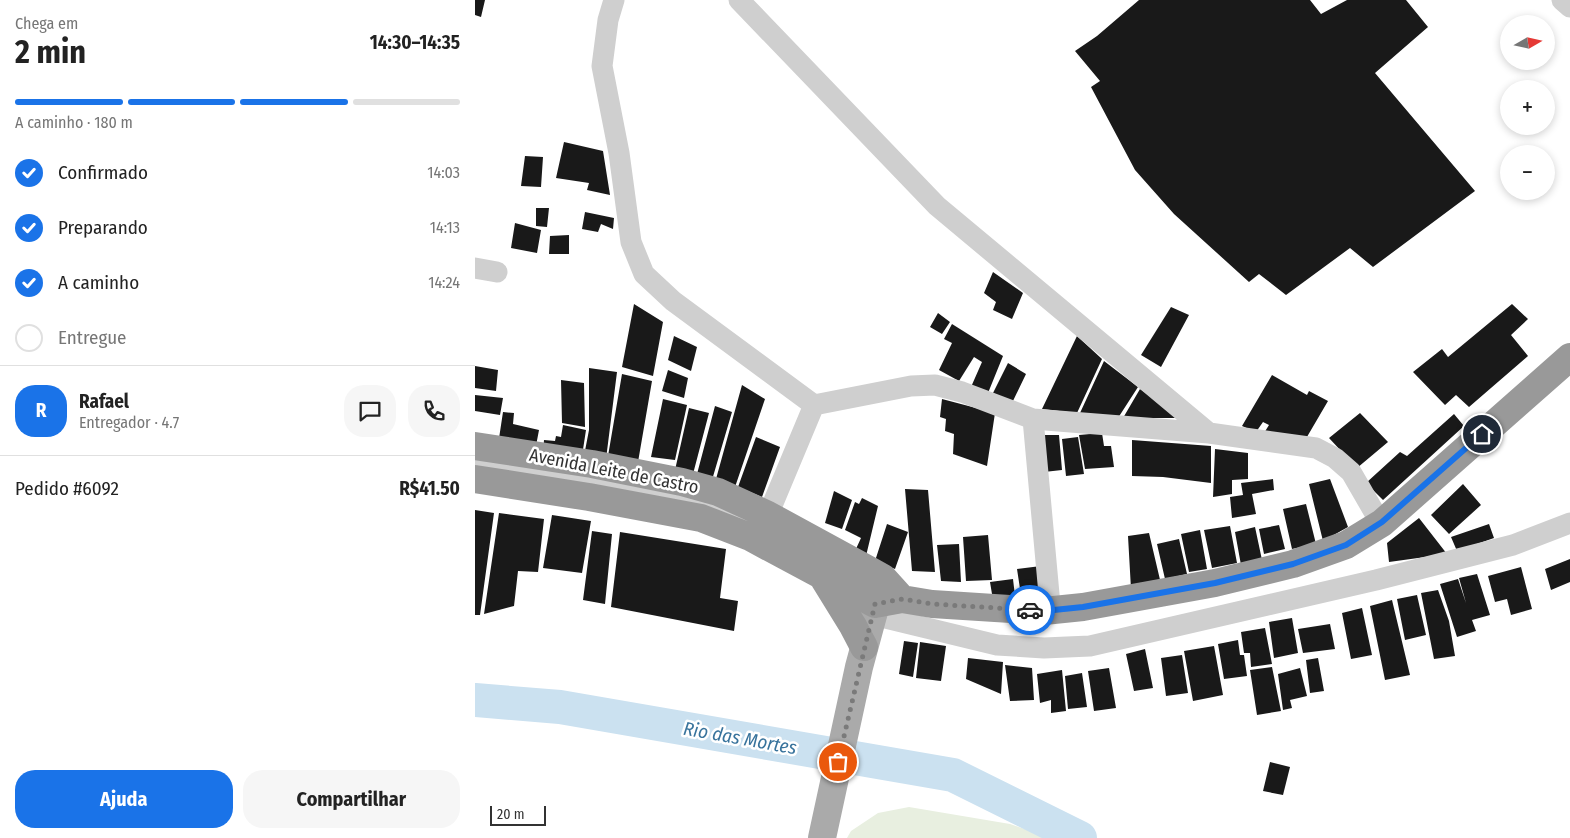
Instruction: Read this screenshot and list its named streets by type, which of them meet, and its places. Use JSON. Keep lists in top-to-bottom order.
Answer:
{
  "streets": {
    "highway": ["Avenida Leite de Castro"]
  },
  "water": ["Rio das Mortes"],
  "scale_bar": "20 m",
  "north": "right",
  "page": {
    "heading": ["2 min", "Chega em", "14:30–14:35"],
    "panel": [
      "Rafael",
      "Entregador · 4.7",
      "Pedido #6092",
      "R$41.50"
    ],
    "map_buttons": ["+", "−"],
    "bar": "A caminho · 180 m",
    "list": [
      ["Confirmado", "14:03"],
      ["Preparando", "14:13"],
      ["A caminho", "14:24"],
      "Entregue"
    ],
    "round": "R",
    "buttons": ["Ajuda", "Compartilhar"],
    "scale": "20 m"
  }
}
